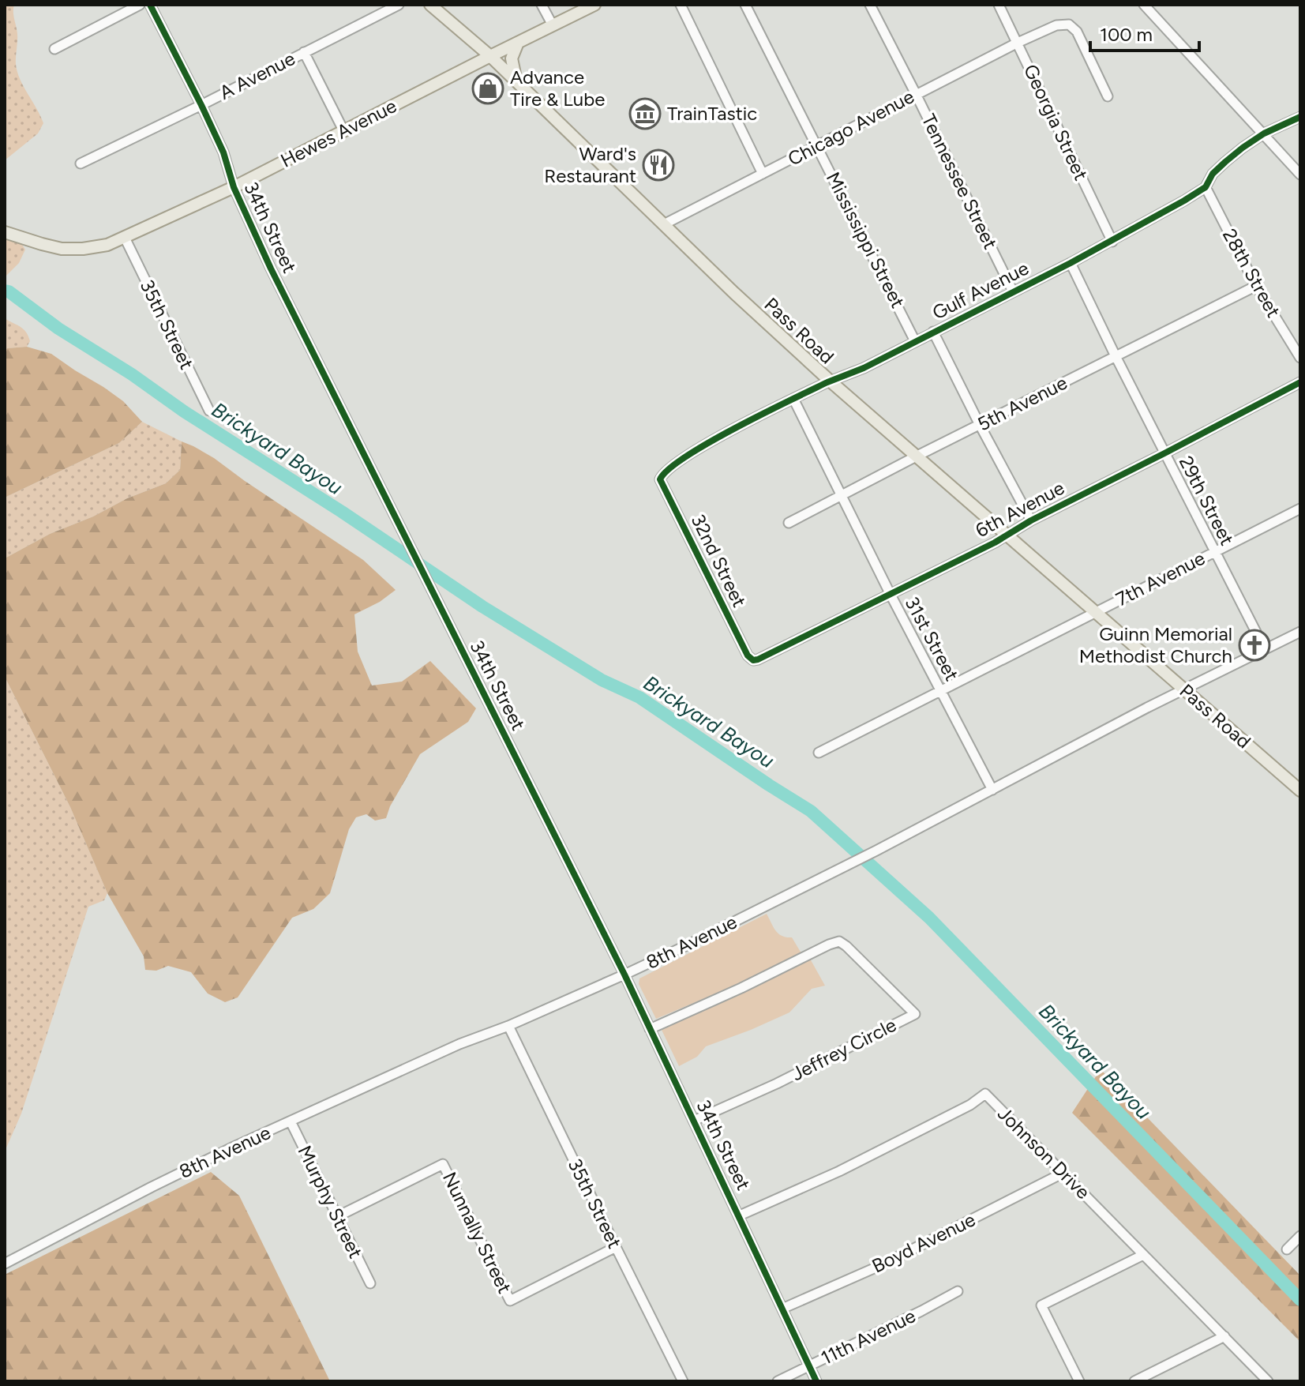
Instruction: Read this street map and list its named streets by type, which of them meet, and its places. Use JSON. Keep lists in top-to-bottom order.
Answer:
{
  "streets": {
    "main road": ["Hewes Avenue", "Pass Road"],
    "street": [
      "A Avenue",
      "Georgia Street",
      "Chicago Avenue",
      "Tennessee Street",
      "34th Street",
      "Mississippi Street",
      "28th Street",
      "Gulf Avenue",
      "35th Street",
      "5th Avenue",
      "29th Street",
      "6th Avenue",
      "32nd Street",
      "7th Avenue",
      "31st Street",
      "8th Avenue",
      "Jeffrey Circle",
      "Johnson Drive",
      "Murphy Street",
      "Nunnally Street",
      "Boyd Avenue",
      "11th Avenue"
    ]
  },
  "crossings": [
    ["A Avenue", "34th Street"],
    ["Georgia Street", "Chicago Avenue"],
    ["Georgia Street", "Gulf Avenue"],
    ["Chicago Avenue", "Tennessee Street"],
    ["Chicago Avenue", "Mississippi Street"],
    ["Chicago Avenue", "Pass Road"],
    ["Hewes Avenue", "34th Street"],
    ["Hewes Avenue", "35th Street"],
    ["Hewes Avenue", "Pass Road"],
    ["Tennessee Street", "Gulf Avenue"],
    ["34th Street", "8th Avenue"],
    ["34th Street", "Jeffrey Circle"],
    ["34th Street", "Johnson Drive"],
    ["34th Street", "Boyd Avenue"],
    ["34th Street", "11th Avenue"],
    ["Mississippi Street", "Gulf Avenue"],
    ["28th Street", "Gulf Avenue"],
    ["28th Street", "5th Avenue"],
    ["Gulf Avenue", "Pass Road"],
    ["Gulf Avenue", "29th Street"],
    ["Gulf Avenue", "32nd Street"],
    ["Gulf Avenue", "31st Street"],
    ["35th Street", "8th Avenue"],
    ["35th Street", "Nunnally Street"],
    ["Pass Road", "5th Avenue"],
    ["Pass Road", "6th Avenue"],
    ["Pass Road", "7th Avenue"],
    ["Pass Road", "8th Avenue"],
    ["5th Avenue", "29th Street"],
    ["5th Avenue", "31st Street"],
    ["29th Street", "6th Avenue"],
    ["29th Street", "7th Avenue"],
    ["29th Street", "8th Avenue"],
    ["6th Avenue", "32nd Street"],
    ["6th Avenue", "31st Street"],
    ["7th Avenue", "31st Street"],
    ["31st Street", "8th Avenue"],
    ["8th Avenue", "Murphy Street"],
    ["Johnson Drive", "Boyd Avenue"],
    ["Murphy Street", "Nunnally Street"]
  ],
  "water": ["Brickyard Bayou"],
  "places": {
    "shop": ["Advance Tire & Lube"],
    "museum": ["TrainTastic"],
    "restaurant": ["Ward's Restaurant"],
    "church": ["Guinn Memorial Methodist Church"]
  },
  "scale_bar": "100 m"
}
